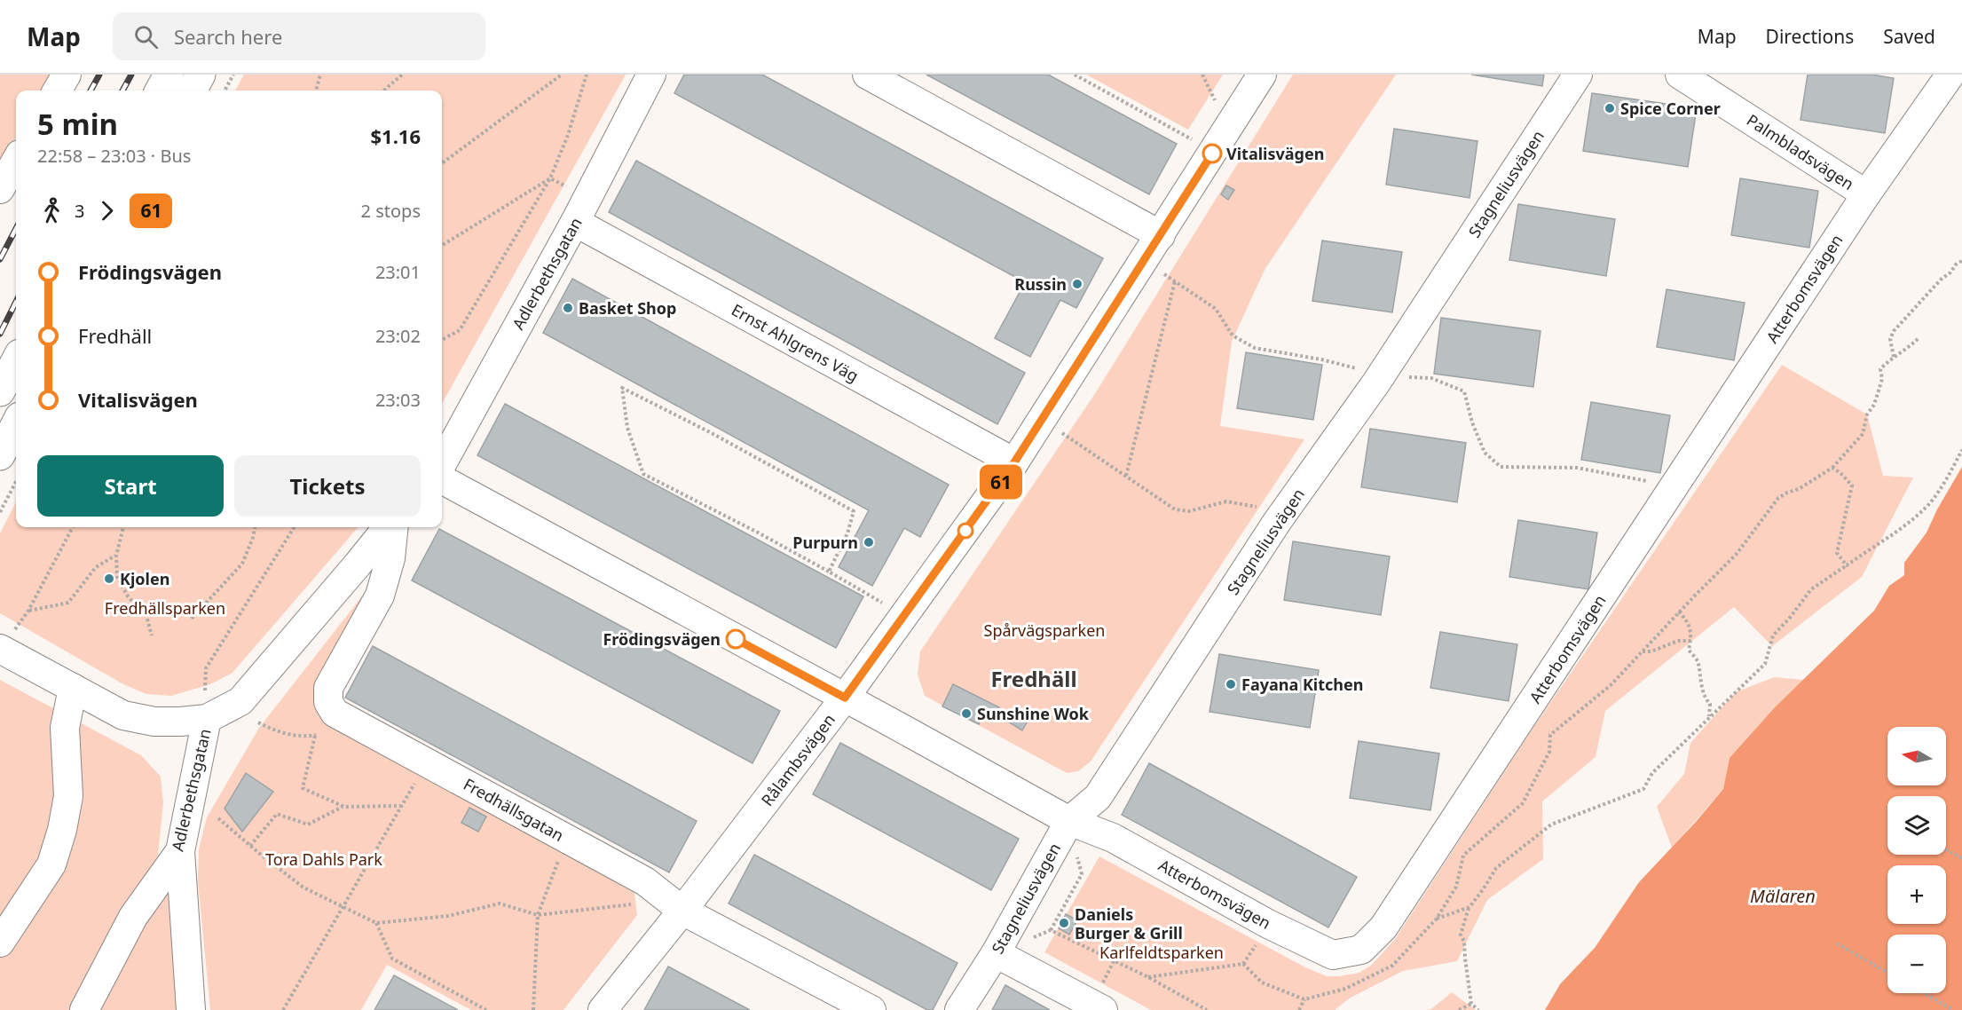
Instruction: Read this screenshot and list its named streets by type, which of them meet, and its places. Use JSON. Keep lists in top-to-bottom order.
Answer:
{
  "streets": {
    "street": [
      "Palmbladsvägen",
      "Stagneliusvägen",
      "Adlerbethsgatan",
      "Atterbomsvägen",
      "Ernst Ahlgrens Väg",
      "Rålambsvägen",
      "Fredhällsgatan"
    ]
  },
  "crossings": [
    ["Palmbladsvägen", "Atterbomsvägen"],
    ["Stagneliusvägen", "Atterbomsvägen"],
    ["Adlerbethsgatan", "Ernst Ahlgrens Väg"],
    ["Ernst Ahlgrens Väg", "Rålambsvägen"],
    ["Rålambsvägen", "Fredhällsgatan"]
  ],
  "districts": ["Fredhäll"],
  "water": ["Mälaren"],
  "parks": [
    "Fredhällsparken",
    "Spårvägsparken",
    "Tora Dahls Park",
    "Karlfeldtsparken"
  ],
  "places": [
    "Spice Corner",
    "Vitalisvägen",
    "Russin",
    "Basket Shop",
    "Purpurn",
    "Kjolen",
    "Frödingsvägen",
    "Fayana Kitchen",
    "Sunshine Wok",
    "Daniels Burger & Grill"
  ],
  "lines": ["bus line 61"],
  "north": "left",
  "page": {
    "header": "Map",
    "search": "Search here",
    "nav": ["Map", "Directions", "Saved"],
    "on_map": "61",
    "heading": ["5 min", "22:58 – 23:03 · Bus", "$1.16"],
    "legs": ["3", "61", "2 stops"],
    "list": [
      {
        "name": "Frödingsvägen",
        "value": "23:01"
      },
      {
        "name": "Fredhäll",
        "value": "23:02"
      },
      {
        "name": "Vitalisvägen",
        "value": "23:03"
      }
    ],
    "buttons": ["Start", "Tickets"],
    "map_buttons": ["+", "−"]
  }
}
